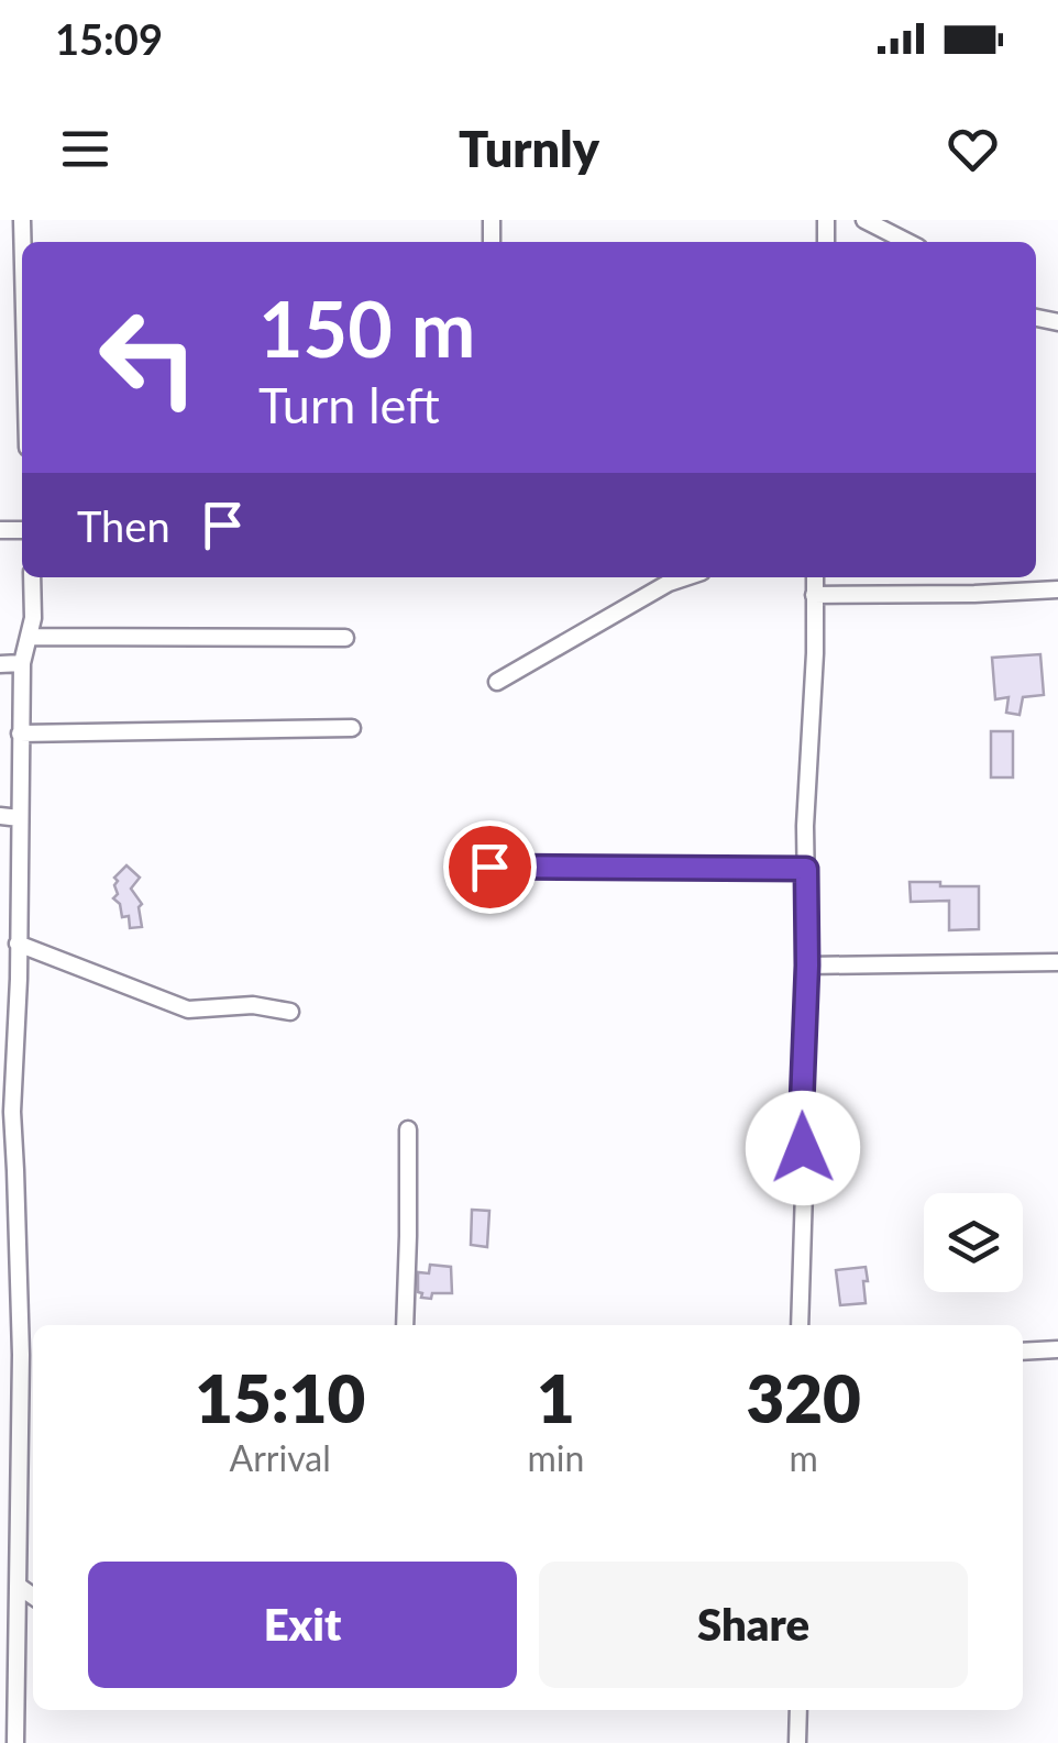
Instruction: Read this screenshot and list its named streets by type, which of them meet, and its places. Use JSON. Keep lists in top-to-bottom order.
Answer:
{
  "page": {
    "status": "15:09",
    "header": "Turnly",
    "turn": ["150 m", "Turn left"],
    "then": "Then",
    "eta": [
      "15:10",
      "Arrival",
      "1",
      "min",
      "320",
      "m"
    ],
    "buttons": ["Exit", "Share"]
  }
}
